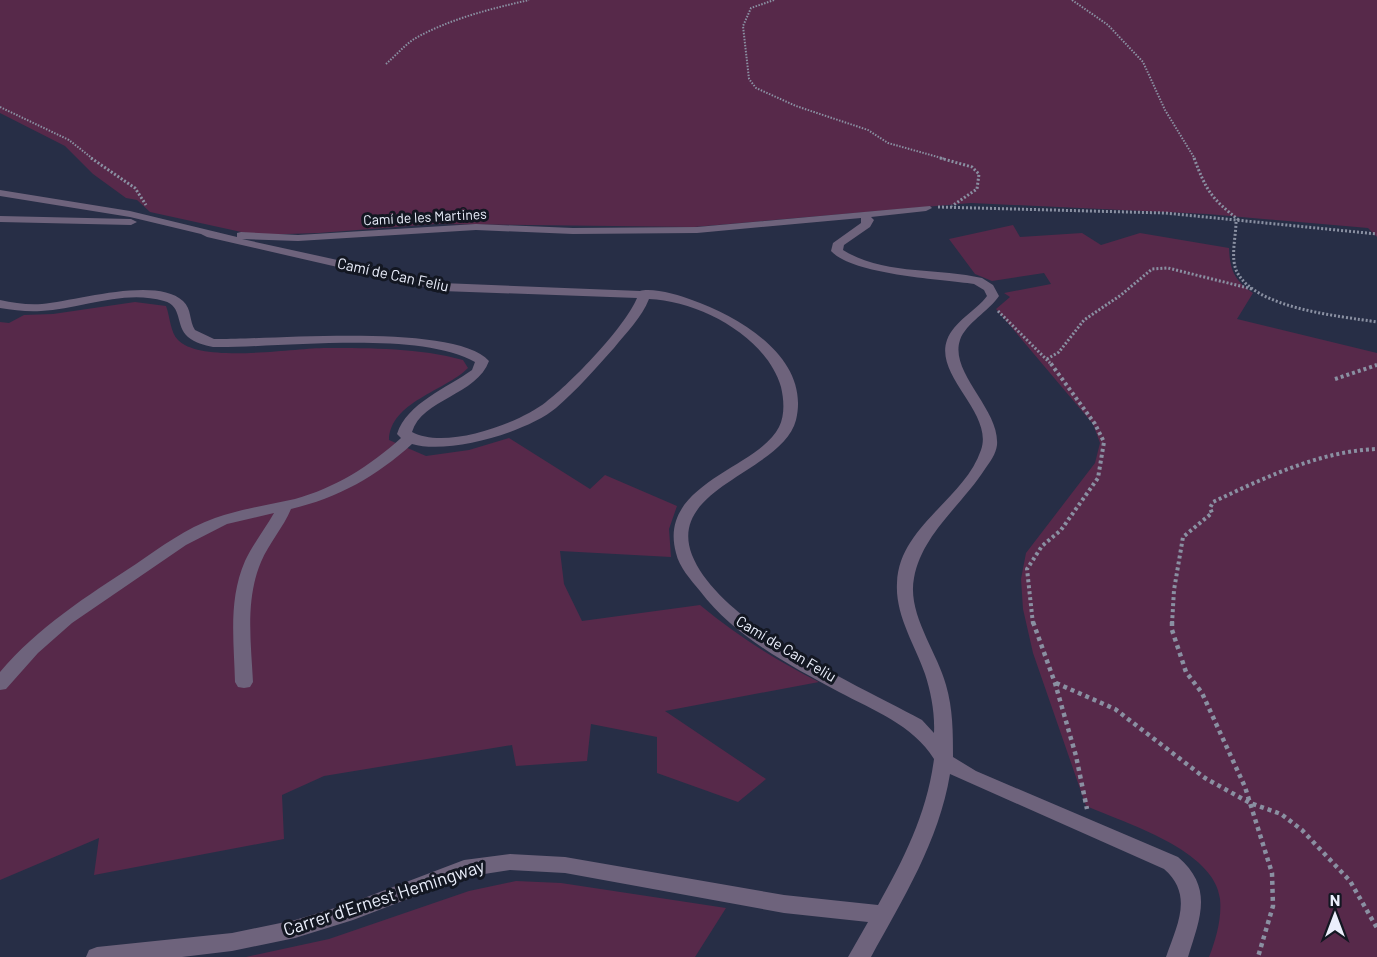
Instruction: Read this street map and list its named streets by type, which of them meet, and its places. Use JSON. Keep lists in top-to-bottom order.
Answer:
{
  "streets": {
    "street": ["Camí de les Martines", "Camí de Can Feliu", "Carrer d'Ernest Hemingway"]
  },
  "crossings": [
    ["Camí de les Martines", "Camí de Can Feliu"]
  ],
  "north": "top"
}
